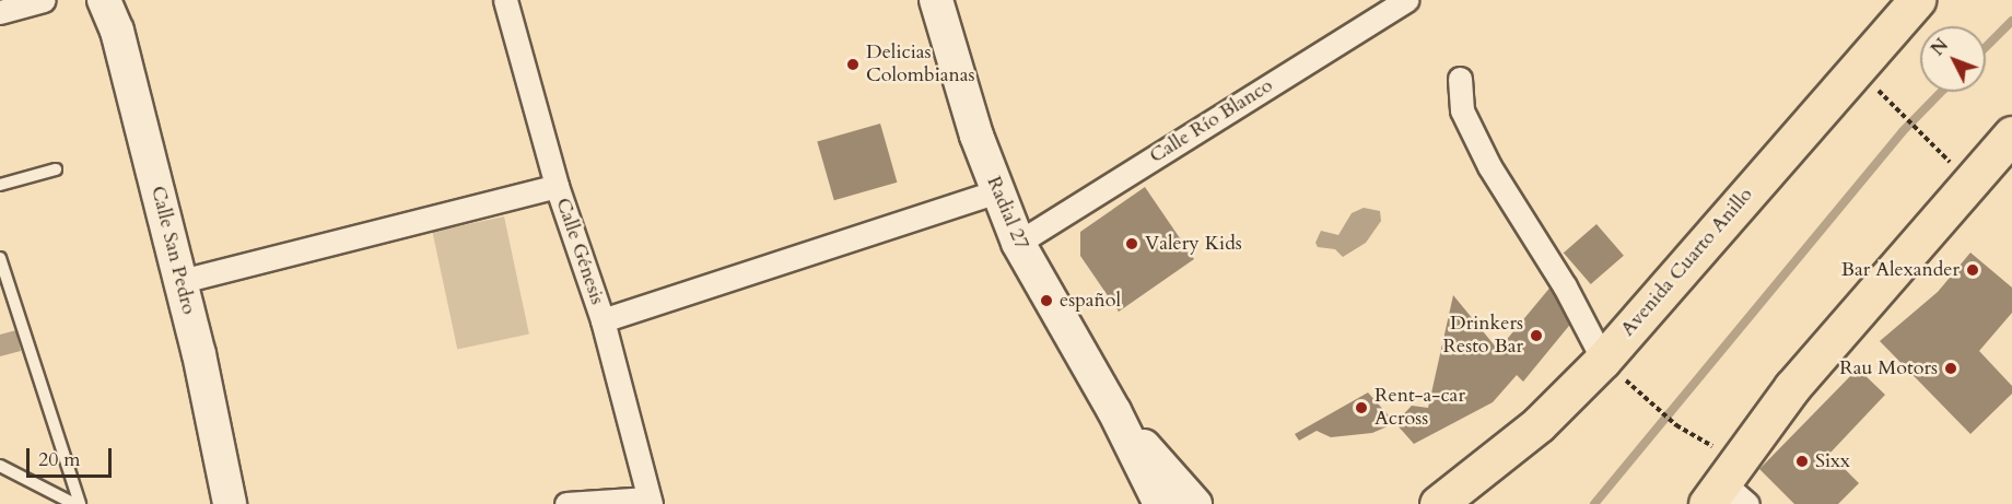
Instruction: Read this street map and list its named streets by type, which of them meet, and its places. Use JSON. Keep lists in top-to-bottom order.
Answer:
{
  "streets": {
    "highway": ["Avenida Cuarto Anillo"],
    "street": [
      "Calle Río Blanco",
      "Radial 27",
      "Calle San Pedro",
      "Calle Génesis"
    ]
  },
  "crossings": [
    ["Calle Río Blanco", "Radial 27"]
  ],
  "places": [
    "Delicias Colombianas",
    "Valery Kids",
    "Bar Alexander",
    "español",
    "Drinkers Resto Bar",
    "Rau Motors",
    "Rent-a-car Across",
    "Sixx"
  ],
  "scale_bar": "20 m",
  "north": "top left"
}
